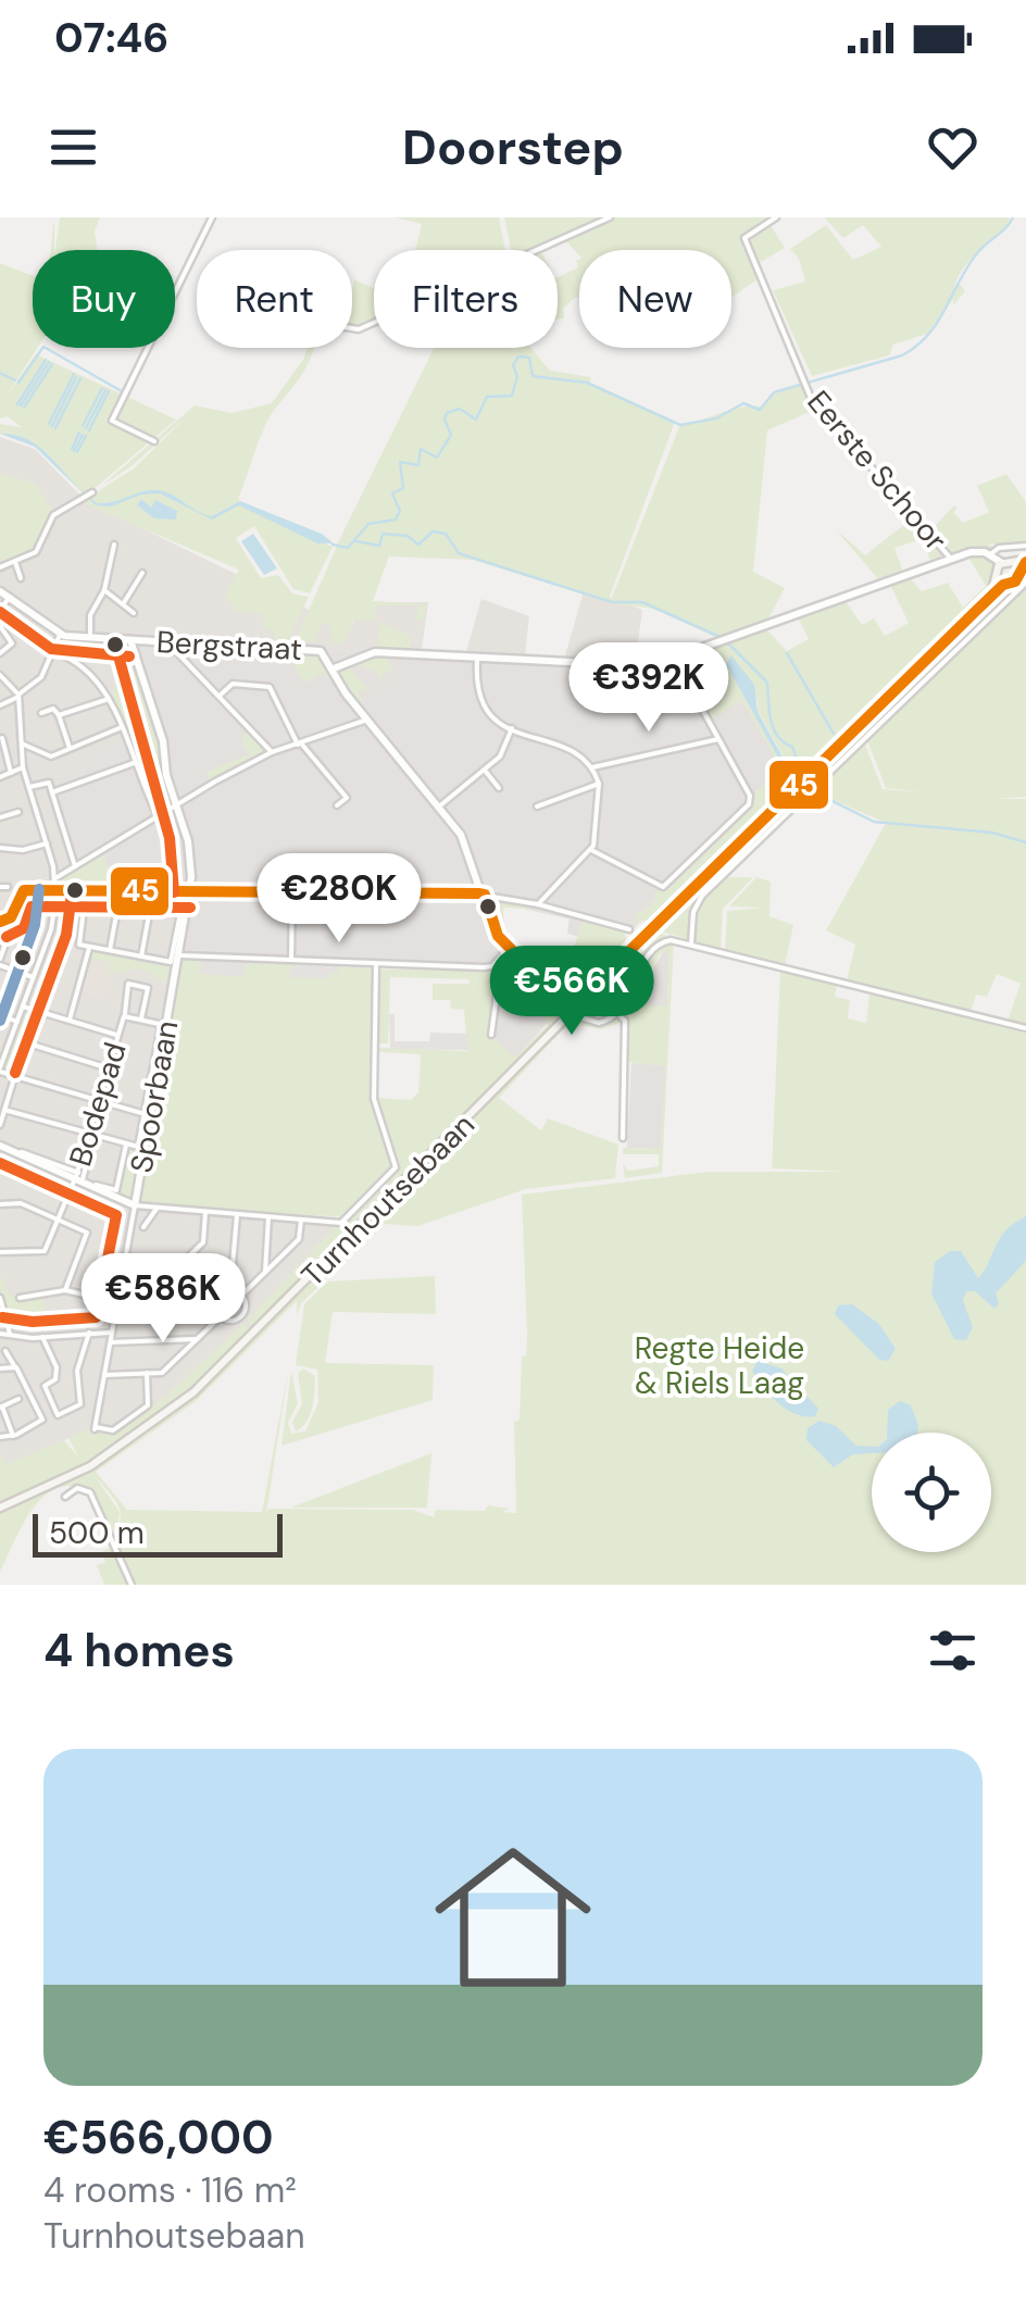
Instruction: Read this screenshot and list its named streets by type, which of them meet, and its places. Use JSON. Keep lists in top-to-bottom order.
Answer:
{
  "streets": {
    "main road": ["Turnhoutsebaan"],
    "street": [
      "Eerste Schoor",
      "Bergstraat",
      "Spoorbaan",
      "Bodepad"
    ]
  },
  "crossings": [
    ["Bergstraat", "Spoorbaan"],
    ["Spoorbaan", "Bodepad"]
  ],
  "parks": ["Regte Heide & Riels Laag"],
  "lines": ["transit line 45"],
  "scale_bar": "500 m",
  "page": {
    "status": "07:46",
    "header": "Doorstep",
    "chip": [
      "Buy",
      "Rent",
      "Filters",
      "New"
    ],
    "price": [
      "€392K",
      "€280K",
      "€566K",
      "€586K"
    ],
    "scale": "500 m",
    "heading": "4 homes",
    "list": [
      {
        "name": "€566,000",
        "note": "4 rooms · 116 m² · Turnhoutsebaan"
      }
    ]
  }
}
